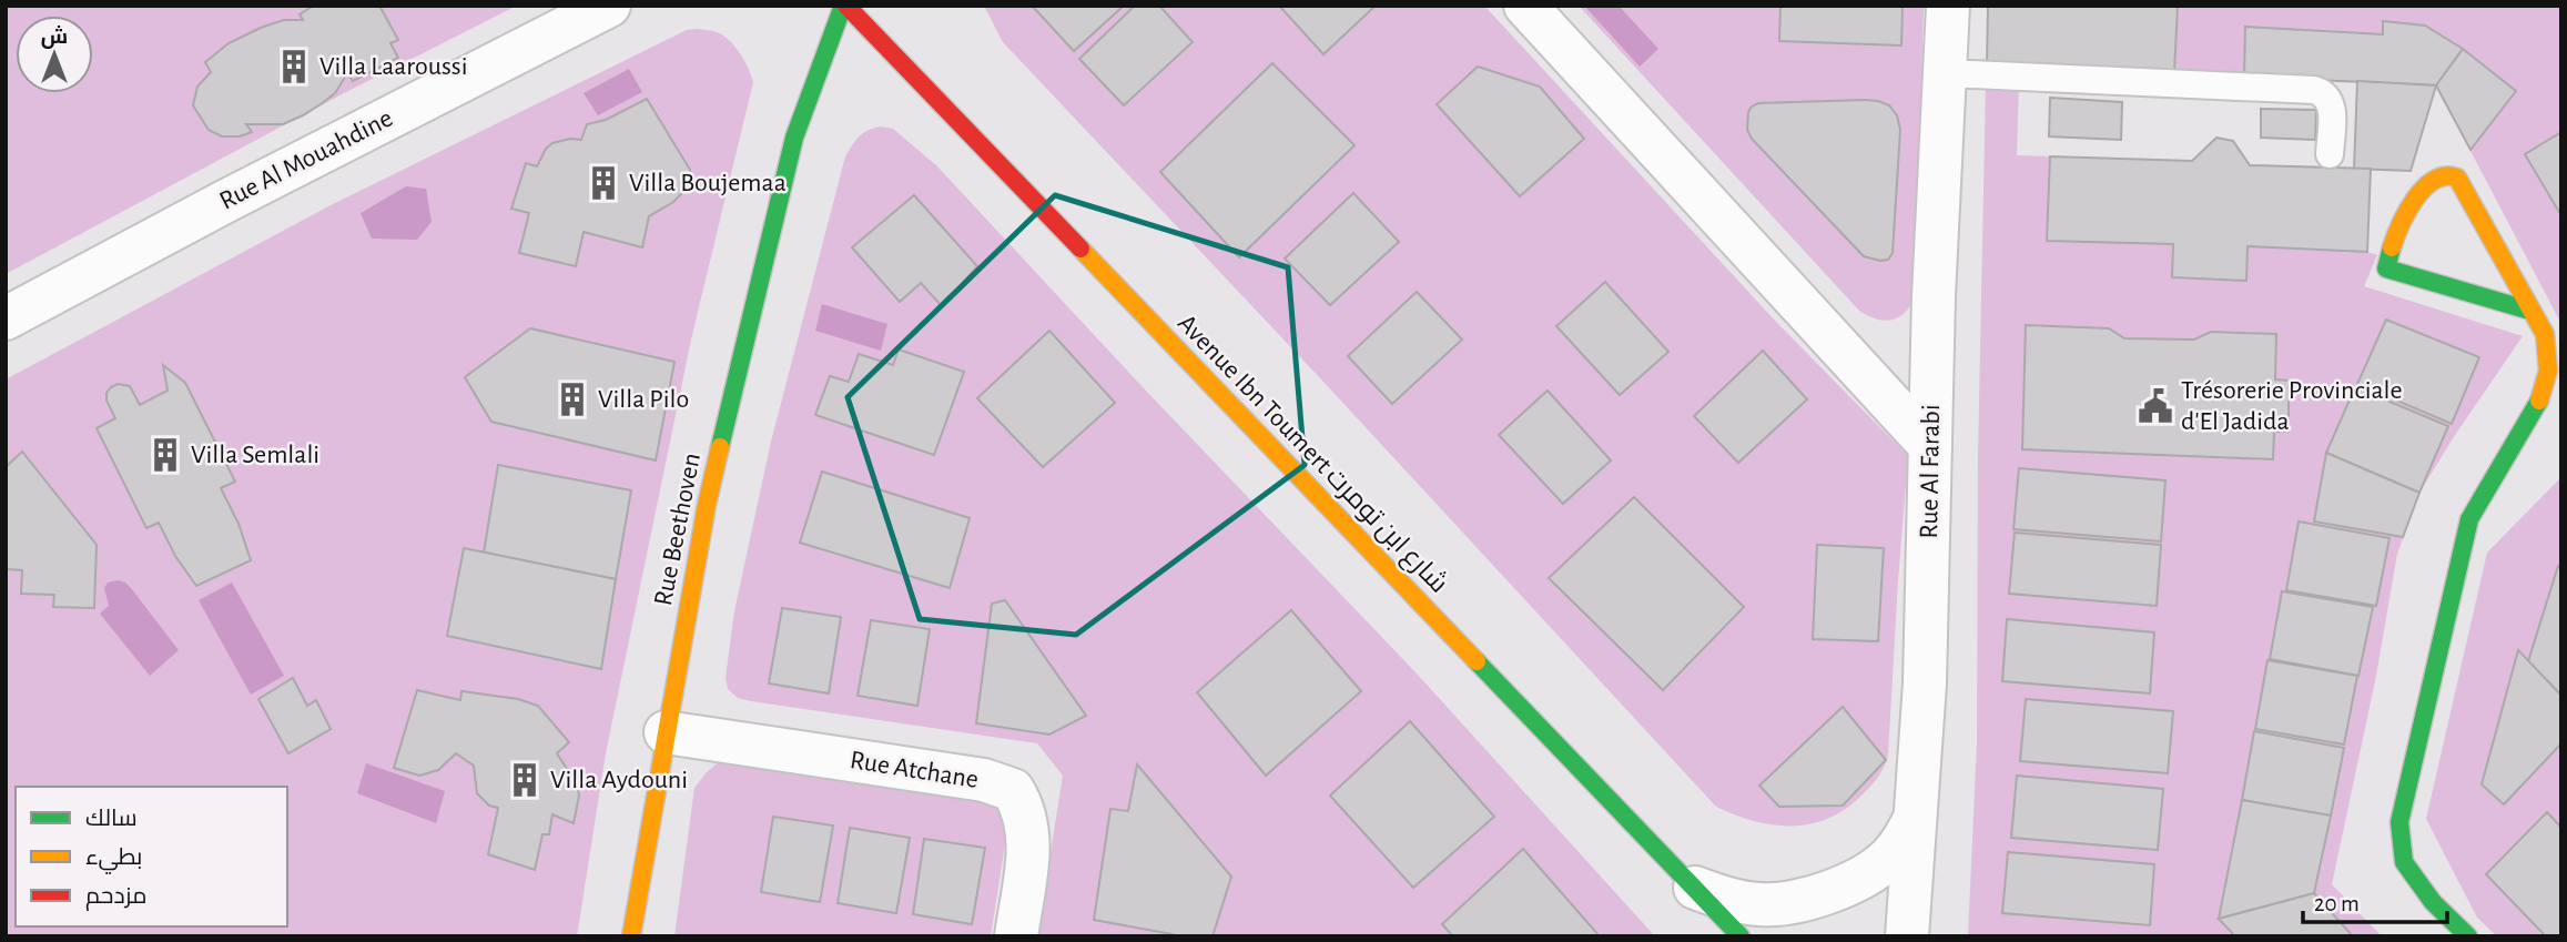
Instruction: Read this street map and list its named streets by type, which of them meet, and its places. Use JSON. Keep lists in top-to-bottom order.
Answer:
{
  "streets": {
    "street": [
      "Rue Al Mouahdine",
      "Avenue Ibn Toumert شارع ابن تومرت",
      "Rue Al Farabi",
      "Rue Beethoven",
      "Rue Atchane"
    ]
  },
  "crossings": [
    ["Avenue Ibn Toumert شارع ابن تومرت", "Rue Beethoven"],
    ["Rue Beethoven", "Rue Atchane"]
  ],
  "places": {
    "building": [
      "Villa Laaroussi",
      "Villa Boujemaa",
      "Villa Pilo",
      "Villa Semlali",
      "Villa Aydouni"
    ],
    "public building": ["Trésorerie Provinciale d'El Jadida"]
  },
  "legend": ["سالك", "بطيء", "مزدحم"],
  "scale_bar": "20 m",
  "north": "top"
}
